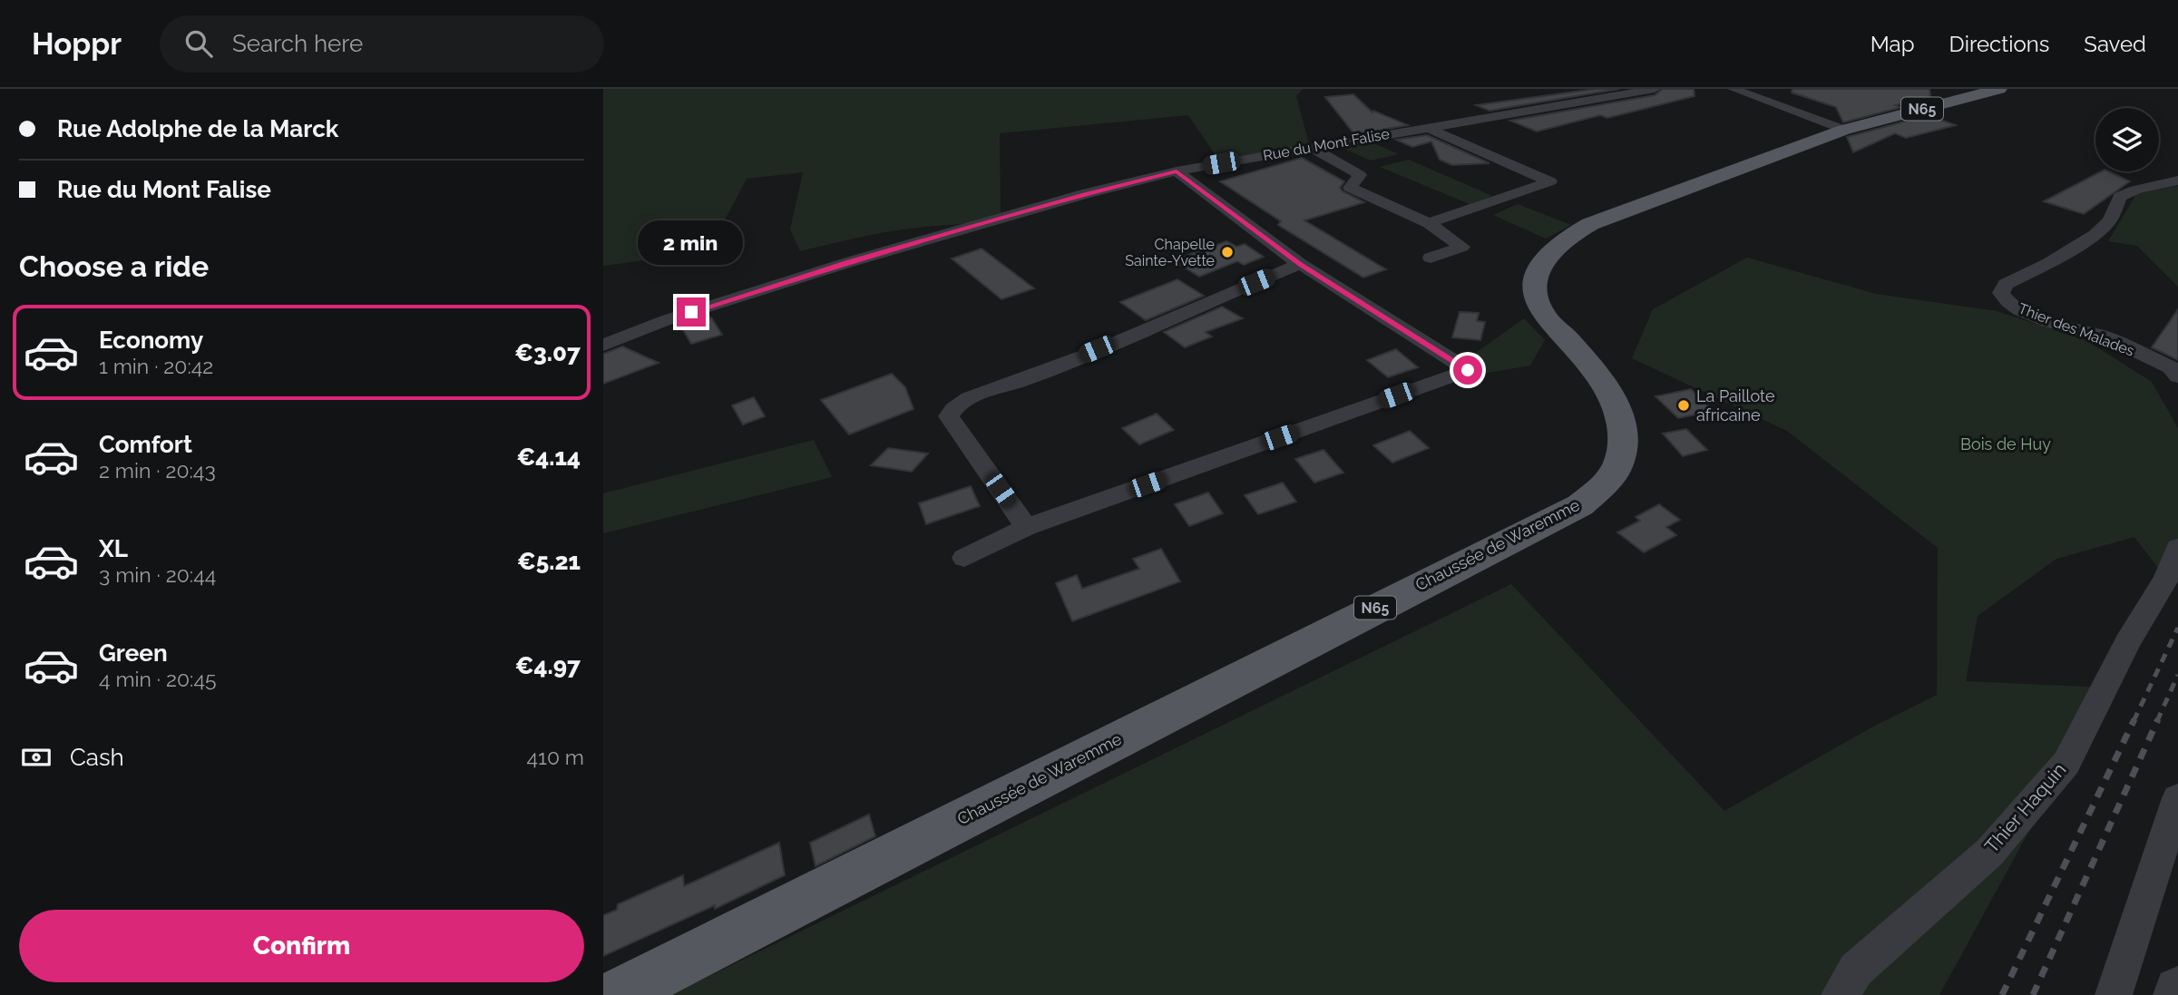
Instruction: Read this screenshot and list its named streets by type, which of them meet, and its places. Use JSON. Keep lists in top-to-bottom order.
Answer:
{
  "streets": {
    "main road": ["N65", "Chaussée de Waremme"],
    "street": ["Rue du Mont Falise", "Thier des Malades", "Thier Haquin"]
  },
  "parks": ["Bois de Huy"],
  "places": ["Chapelle Sainte-Yvette", "La Paillote africaine"],
  "page": {
    "header": "Hoppr",
    "search": "Search here",
    "nav": ["Map", "Directions", "Saved"],
    "banner": ["Rue Adolphe de la Marck", "Rue du Mont Falise"],
    "bubble": "2 min",
    "heading": "Choose a ride",
    "list": [
      {
        "name": "Economy",
        "note": "1 min · 20:42",
        "value": "€3.07"
      },
      {
        "name": "Comfort",
        "note": "2 min · 20:43",
        "value": "€4.14"
      },
      {
        "name": "XL",
        "note": "3 min · 20:44",
        "value": "€5.21"
      },
      {
        "name": "Green",
        "note": "4 min · 20:45",
        "value": "€4.97"
      }
    ],
    "pay": ["Cash", "410 m"],
    "buttons": "Confirm"
  }
}
